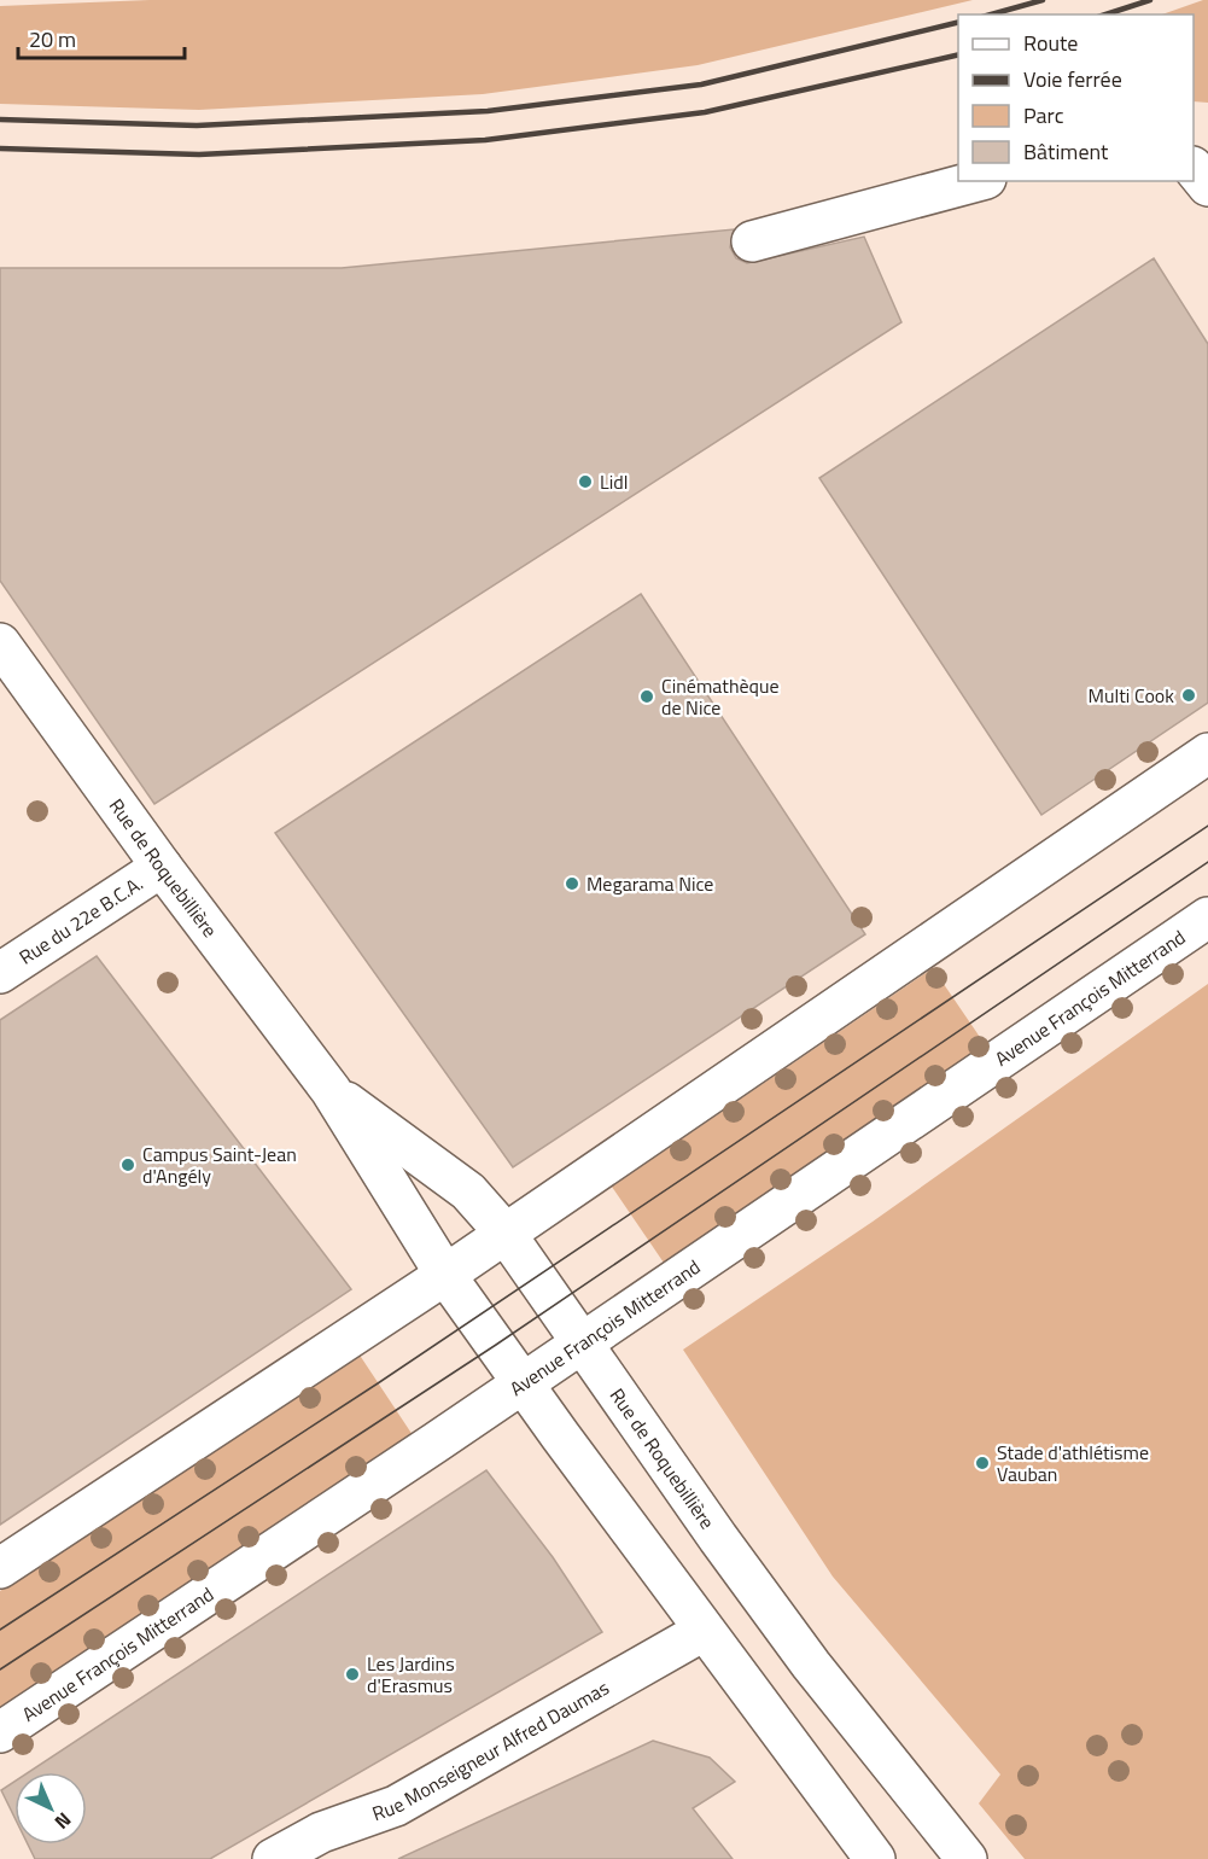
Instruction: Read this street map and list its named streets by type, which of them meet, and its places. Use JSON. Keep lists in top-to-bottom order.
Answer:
{
  "streets": {
    "street": [
      "Rue de Roquebillière",
      "Rue du 22e B.C.A.",
      "Avenue François Mitterrand",
      "Rue Monseigneur Alfred Daumas"
    ]
  },
  "crossings": [
    ["Rue de Roquebillière", "Rue du 22e B.C.A."],
    ["Rue de Roquebillière", "Avenue François Mitterrand"],
    ["Rue de Roquebillière", "Rue Monseigneur Alfred Daumas"]
  ],
  "places": [
    "Lidl",
    "Multi Cook",
    "Cinémathèque de Nice",
    "Megarama Nice",
    "Campus Saint-Jean d'Angély",
    "Stade d'athlétisme Vauban",
    "Les Jardins d'Erasmus"
  ],
  "legend": [
    "Route",
    "Voie ferrée",
    "Parc",
    "Bâtiment"
  ],
  "scale_bar": "20 m",
  "north": "bottom right"
}
